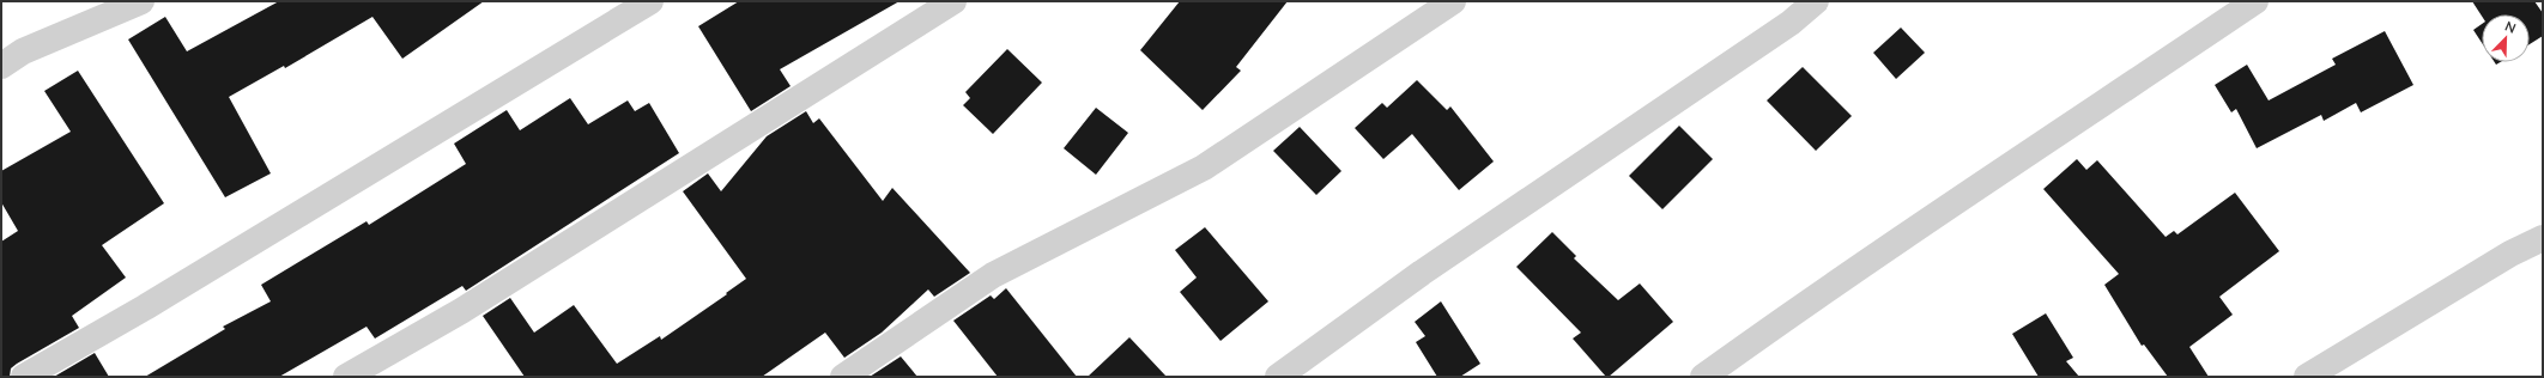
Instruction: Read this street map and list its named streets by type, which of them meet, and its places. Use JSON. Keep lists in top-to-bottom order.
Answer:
{
  "north": "top right"
}
